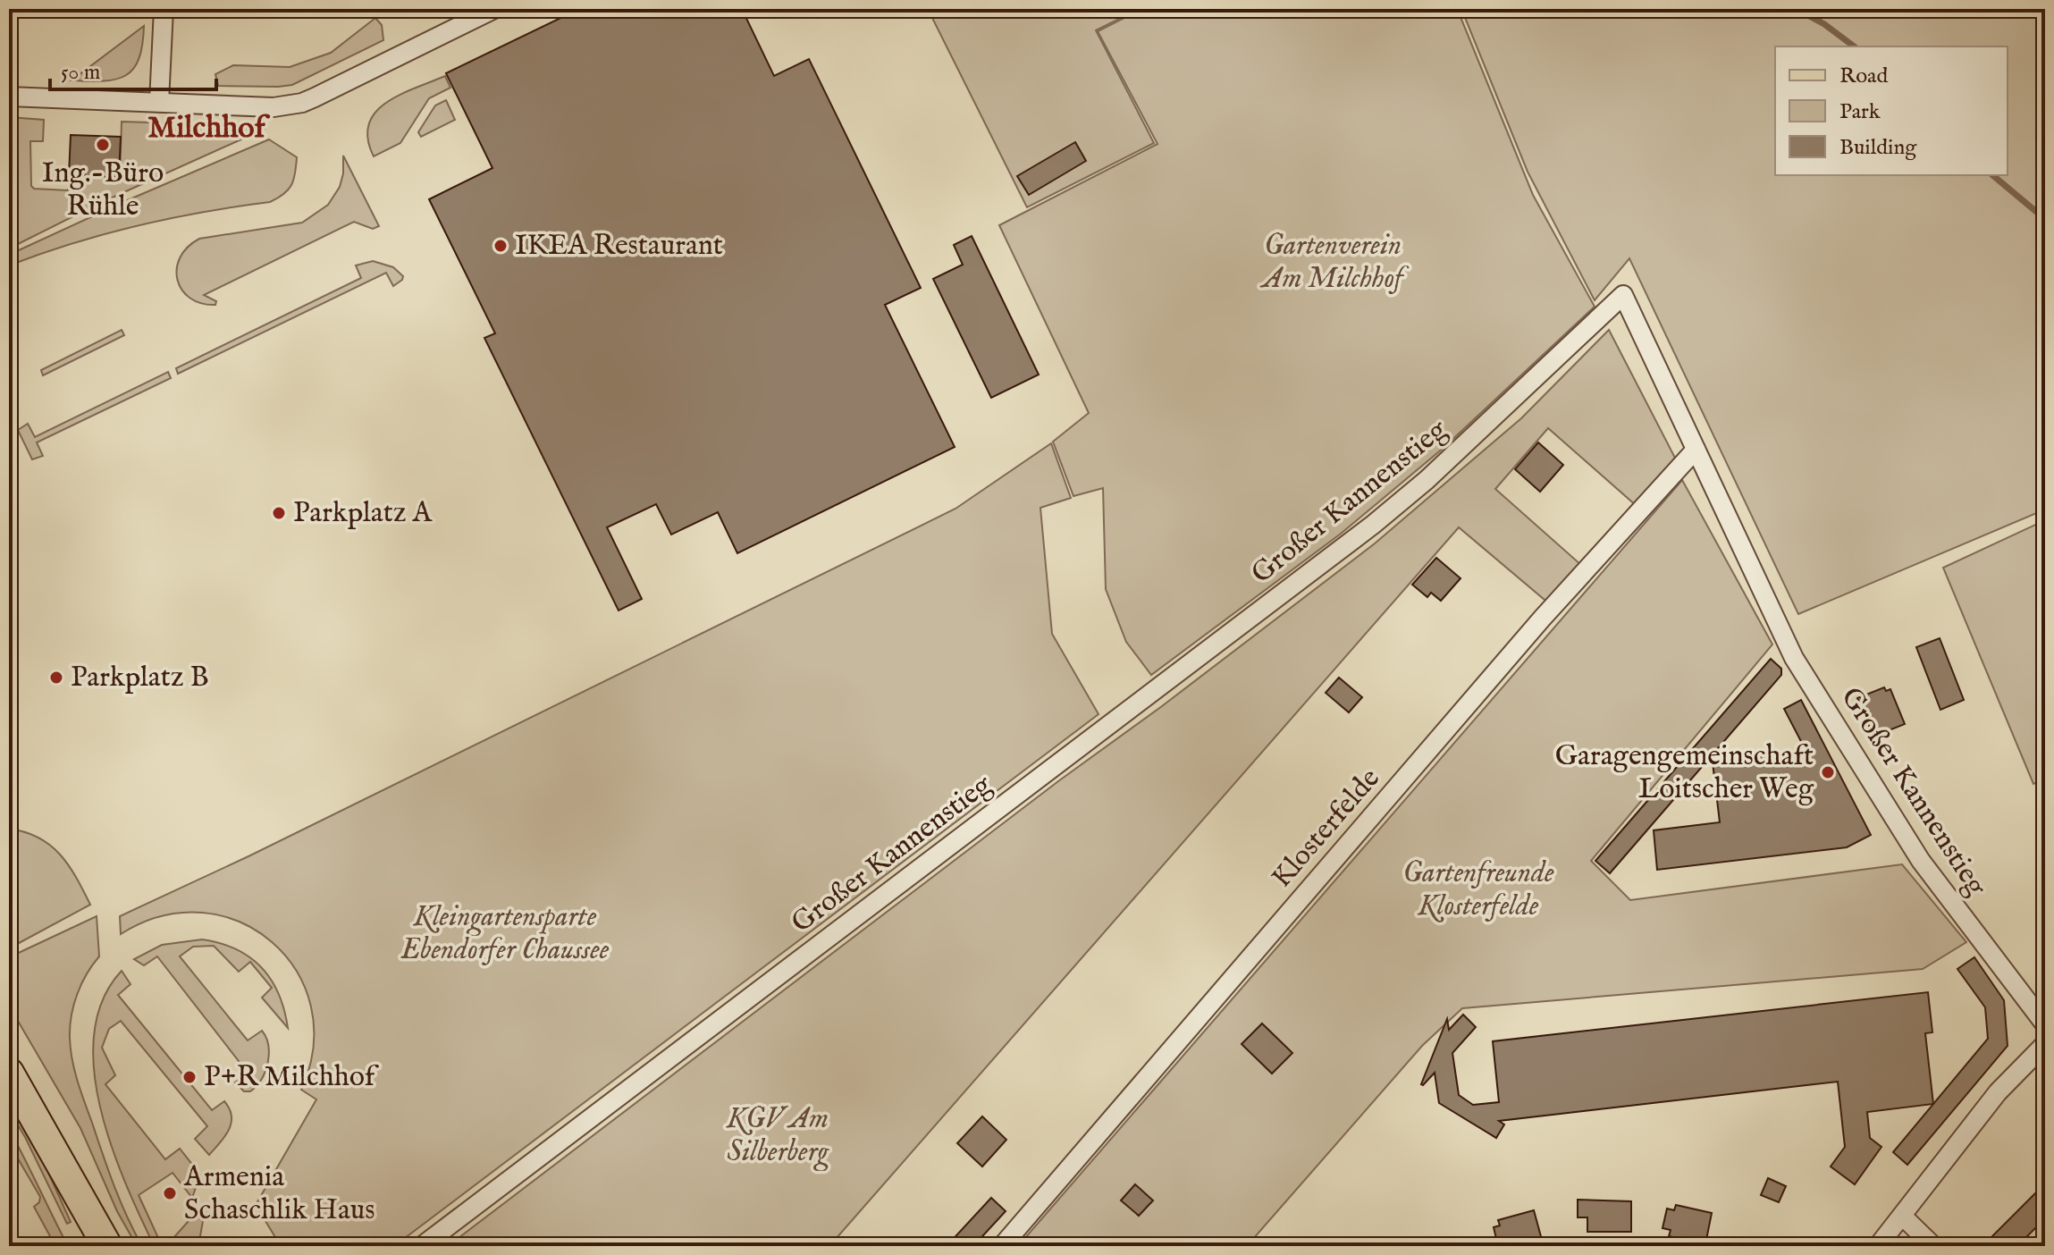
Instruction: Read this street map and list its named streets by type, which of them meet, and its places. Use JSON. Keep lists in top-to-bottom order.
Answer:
{
  "streets": {
    "street": ["Großer Kannenstieg", "Klosterfelde"]
  },
  "crossings": [
    ["Großer Kannenstieg", "Klosterfelde"]
  ],
  "districts": ["Milchhof"],
  "parks": [
    "Gartenverein Am Milchhof",
    "Gartenfreunde Klosterfelde",
    "Kleingartensparte Ebendorfer Chaussee",
    "KGV Am Silberberg"
  ],
  "places": [
    "Ing.-Büro Rühle",
    "IKEA Restaurant",
    "Parkplatz A",
    "Parkplatz B",
    "Garagengemeinschaft Loitscher Weg",
    "P+R Milchhof",
    "Armenia Schaschlik Haus"
  ],
  "legend": ["Road", "Park", "Building"],
  "scale_bar": "50 m"
}
